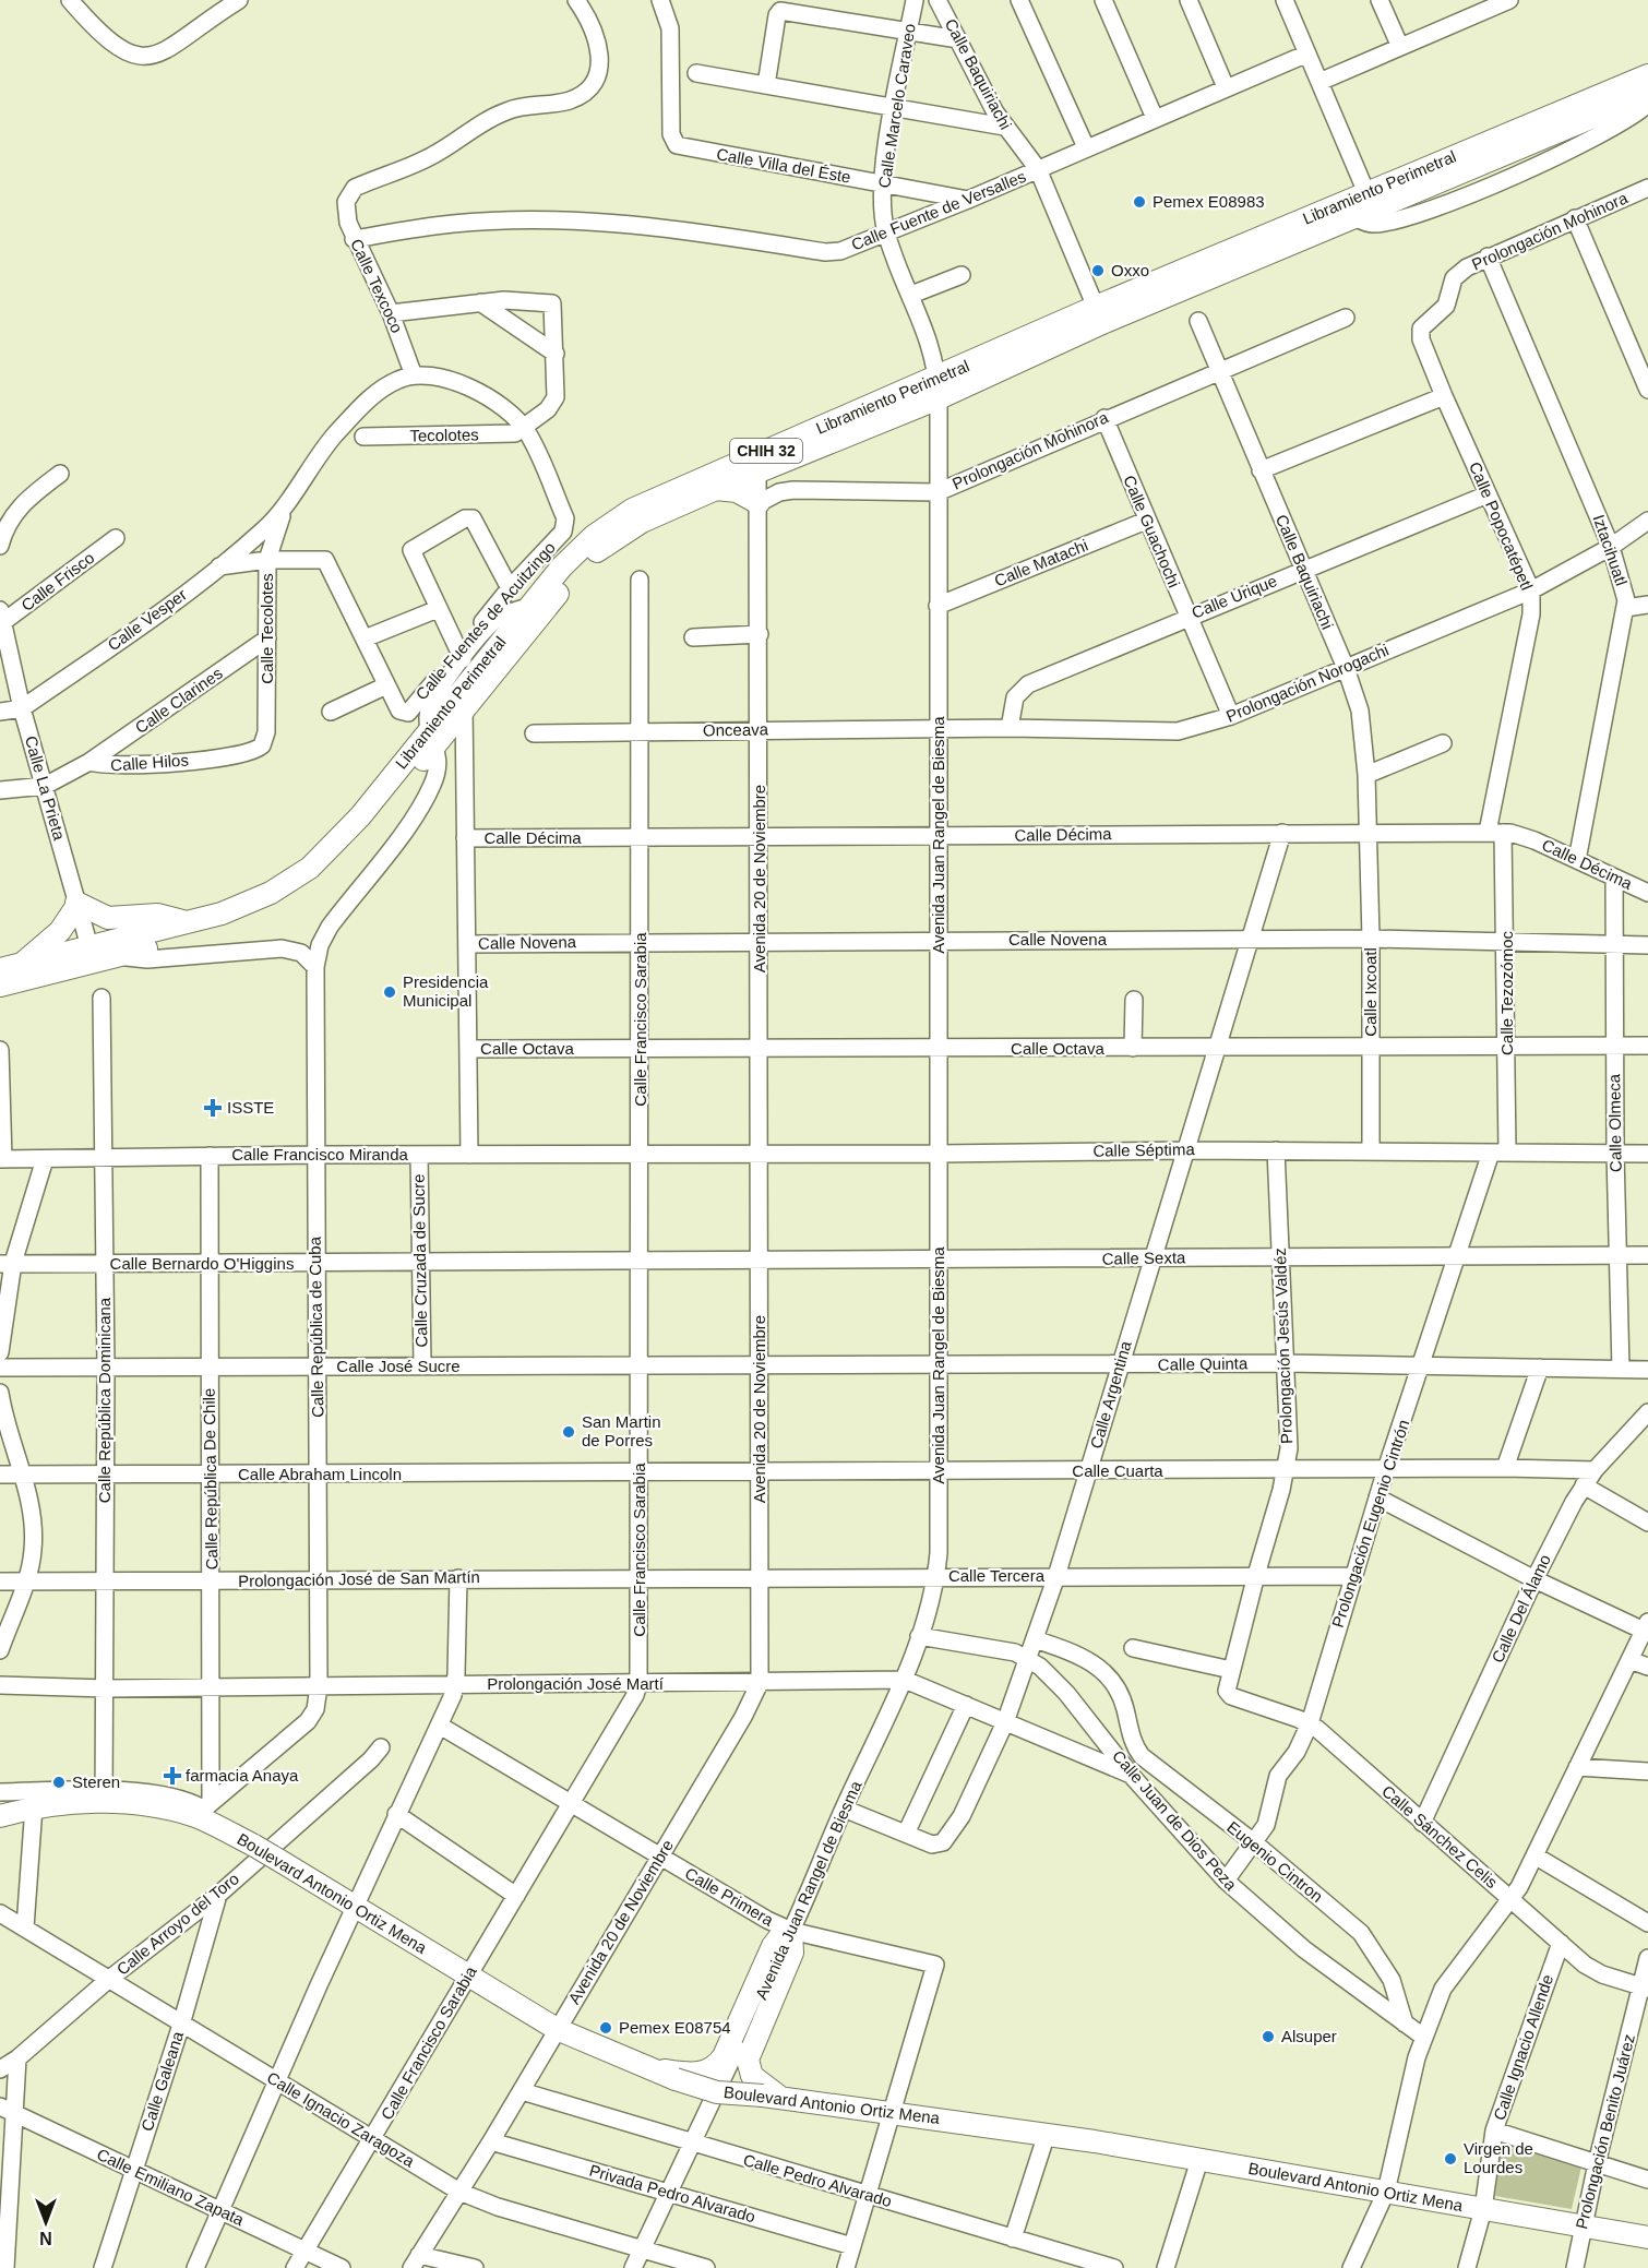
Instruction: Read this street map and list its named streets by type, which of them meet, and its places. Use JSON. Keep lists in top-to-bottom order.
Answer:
{
  "streets": {
    "main road": ["Libramiento Perimetral", "CHIH 32", "Boulevard Antonio Ortiz Mena"],
    "street": [
      "Calle Baquiriachi",
      "Calle Marcelo Caraveo",
      "Calle Villa del Éste",
      "Calle Fuente de Versalles",
      "Prolongación Mohinora",
      "Calle Texcoco",
      "Tecolotes",
      "Calle Popocatépetl",
      "Calle Guachochi",
      "Iztacihuatl",
      "Calle Matachi",
      "Calle Frisco",
      "Calle Urique",
      "Calle Vesper",
      "Calle Fuentes de Acuitzingo",
      "Calle Tecolotes",
      "Prolongación Norogachi",
      "Calle Clarines",
      "Onceava",
      "Calle Hilos",
      "Calle La Prieta",
      "Avenida Juan Rangel de Biesma",
      "Calle Décima",
      "Avenida 20 de Noviembre",
      "Calle Novena",
      "Calle Ixcoatl",
      "Calle Tezozómoc",
      "Calle Francisco Sarabia",
      "Calle Octava",
      "Calle Olmeca",
      "Calle Séptima",
      "Calle Francisco Miranda",
      "Calle Sexta",
      "Calle Cruzada de Sucre",
      "Calle Bernardo O'Higgins",
      "Calle República de Cuba",
      "Prolongación Jesús Valdéz",
      "Calle Quinta",
      "Calle José Sucre",
      "Calle Argentina",
      "Calle República Dominicana",
      "Calle Cuarta",
      "Calle Abraham Lincoln",
      "Calle República De Chile",
      "Prolongación Eugenio Cintrón",
      "Calle Tercera",
      "Prolongación José de San Martín",
      "Calle Del Álamo",
      "Prolongación José Martí",
      "Calle Juan de Dios Peza",
      "Calle Sánchez Celis",
      "Eugenio Cintron",
      "Calle Primera",
      "Calle Arroyo del Toro",
      "Calle Ignacio Allende",
      "Calle Galeana",
      "Calle Ignacio Zaragoza",
      "Prolongación Benito Juárez",
      "Calle Pedro Alvarado",
      "Calle Emiliano Zapata",
      "Privada Pedro Alvarado"
    ]
  },
  "crossings": [
    ["Calle Baquiriachi", "Libramiento Perimetral"],
    ["Calle Baquiriachi", "Calle Fuente de Versalles"],
    ["Calle Baquiriachi", "Prolongación Mohinora"],
    ["Calle Baquiriachi", "Calle Urique"],
    ["Calle Baquiriachi", "Prolongación Norogachi"],
    ["Calle Baquiriachi", "Calle Décima"],
    ["Calle Baquiriachi", "Calle Ixcoatl"],
    ["Calle Marcelo Caraveo", "Calle Villa del Éste"],
    ["Calle Marcelo Caraveo", "Libramiento Perimetral"],
    ["Calle Marcelo Caraveo", "Calle Fuente de Versalles"],
    ["Calle Marcelo Caraveo", "Avenida Juan Rangel de Biesma"],
    ["Calle Villa del Éste", "Calle Fuente de Versalles"],
    ["Libramiento Perimetral", "Calle La Prieta"],
    ["Libramiento Perimetral", "Avenida Juan Rangel de Biesma"],
    ["Libramiento Perimetral", "Avenida 20 de Noviembre"],
    ["Libramiento Perimetral", "Calle República de Cuba"],
    ["Calle Fuente de Versalles", "Calle Texcoco"],
    ["Prolongación Mohinora", "Calle Popocatépetl"],
    ["Prolongación Mohinora", "Calle Guachochi"],
    ["Prolongación Mohinora", "Iztacihuatl"],
    ["Prolongación Mohinora", "Avenida Juan Rangel de Biesma"],
    ["Prolongación Mohinora", "Avenida 20 de Noviembre"],
    ["Tecolotes", "Calle Fuentes de Acuitzingo"],
    ["Calle Popocatépetl", "Calle Urique"],
    ["Calle Popocatépetl", "Prolongación Norogachi"],
    ["Calle Popocatépetl", "Calle Décima"],
    ["Calle Popocatépetl", "Calle Tezozómoc"],
    ["Calle Guachochi", "Calle Matachi"],
    ["Calle Guachochi", "Calle Urique"],
    ["Calle Guachochi", "Prolongación Norogachi"],
    ["Iztacihuatl", "Prolongación Norogachi"],
    ["Iztacihuatl", "Calle Décima"],
    ["Calle Matachi", "Avenida Juan Rangel de Biesma"],
    ["Calle Frisco", "Calle La Prieta"],
    ["Calle Urique", "Prolongación Norogachi"],
    ["Calle Vesper", "Calle Tecolotes"],
    ["Calle Vesper", "Calle La Prieta"],
    ["Calle Fuentes de Acuitzingo", "Calle República de Cuba"],
    ["Calle Tecolotes", "Calle Clarines"],
    ["Calle Tecolotes", "Calle Hilos"],
    ["Prolongación Norogachi", "Onceava"],
    ["Prolongación Norogachi", "Avenida Juan Rangel de Biesma"],
    ["Calle Clarines", "Calle Hilos"],
    ["Onceava", "Avenida Juan Rangel de Biesma"],
    ["Onceava", "Avenida 20 de Noviembre"],
    ["Onceava", "Calle Francisco Sarabia"],
    ["Calle Hilos", "Calle La Prieta"],
    ["Avenida Juan Rangel de Biesma", "Calle Décima"],
    ["Avenida Juan Rangel de Biesma", "Calle Novena"],
    ["Avenida Juan Rangel de Biesma", "Calle Octava"],
    ["Avenida Juan Rangel de Biesma", "Calle Séptima"],
    ["Avenida Juan Rangel de Biesma", "Calle Sexta"],
    ["Avenida Juan Rangel de Biesma", "Calle Quinta"],
    ["Avenida Juan Rangel de Biesma", "Calle Argentina"],
    ["Avenida Juan Rangel de Biesma", "Calle Cuarta"],
    ["Avenida Juan Rangel de Biesma", "Calle Tercera"],
    ["Avenida Juan Rangel de Biesma", "Prolongación José Martí"],
    ["Avenida Juan Rangel de Biesma", "Calle Juan de Dios Peza"],
    ["Avenida Juan Rangel de Biesma", "Calle Primera"],
    ["Avenida Juan Rangel de Biesma", "Calle Ignacio Zaragoza"],
    ["Avenida Juan Rangel de Biesma", "Calle Pedro Alvarado"],
    ["Avenida Juan Rangel de Biesma", "Privada Pedro Alvarado"],
    ["Calle Décima", "Avenida 20 de Noviembre"],
    ["Calle Décima", "Calle Ixcoatl"],
    ["Calle Décima", "Calle Tezozómoc"],
    ["Calle Décima", "Calle Francisco Sarabia"],
    ["Calle Décima", "Calle Olmeca"],
    ["Calle Décima", "Calle Argentina"],
    ["Avenida 20 de Noviembre", "Calle Novena"],
    ["Avenida 20 de Noviembre", "Calle Octava"],
    ["Avenida 20 de Noviembre", "Calle Séptima"],
    ["Avenida 20 de Noviembre", "Calle Sexta"],
    ["Avenida 20 de Noviembre", "Calle Quinta"],
    ["Avenida 20 de Noviembre", "Calle Cuarta"],
    ["Avenida 20 de Noviembre", "Calle Tercera"],
    ["Avenida 20 de Noviembre", "Prolongación José Martí"],
    ["Avenida 20 de Noviembre", "Boulevard Antonio Ortiz Mena"],
    ["Avenida 20 de Noviembre", "Calle Primera"],
    ["Avenida 20 de Noviembre", "Calle Ignacio Zaragoza"],
    ["Avenida 20 de Noviembre", "Calle Pedro Alvarado"],
    ["Avenida 20 de Noviembre", "Privada Pedro Alvarado"],
    ["Calle Novena", "Calle Ixcoatl"],
    ["Calle Novena", "Calle Tezozómoc"],
    ["Calle Novena", "Calle Francisco Sarabia"],
    ["Calle Novena", "Calle Olmeca"],
    ["Calle Novena", "Calle Argentina"],
    ["Calle Ixcoatl", "Calle Octava"],
    ["Calle Ixcoatl", "Calle Séptima"],
    ["Calle Tezozómoc", "Calle Octava"],
    ["Calle Tezozómoc", "Calle Séptima"],
    ["Calle Tezozómoc", "Prolongación Eugenio Cintrón"],
    ["Calle Francisco Sarabia", "Calle Octava"],
    ["Calle Francisco Sarabia", "Calle Séptima"],
    ["Calle Francisco Sarabia", "Calle Francisco Miranda"],
    ["Calle Francisco Sarabia", "Calle Sexta"],
    ["Calle Francisco Sarabia", "Calle Bernardo O'Higgins"],
    ["Calle Francisco Sarabia", "Calle Quinta"],
    ["Calle Francisco Sarabia", "Calle José Sucre"],
    ["Calle Francisco Sarabia", "Calle Cuarta"],
    ["Calle Francisco Sarabia", "Calle Abraham Lincoln"],
    ["Calle Francisco Sarabia", "Calle Tercera"],
    ["Calle Francisco Sarabia", "Prolongación José de San Martín"],
    ["Calle Francisco Sarabia", "Prolongación José Martí"],
    ["Calle Francisco Sarabia", "Boulevard Antonio Ortiz Mena"],
    ["Calle Francisco Sarabia", "Calle Primera"],
    ["Calle Francisco Sarabia", "Calle Ignacio Zaragoza"],
    ["Calle Francisco Sarabia", "Calle Emiliano Zapata"],
    ["Calle Octava", "Calle Olmeca"],
    ["Calle Octava", "Calle Argentina"],
    ["Calle Olmeca", "Calle Séptima"],
    ["Calle Olmeca", "Calle Sexta"],
    ["Calle Olmeca", "Calle Quinta"],
    ["Calle Séptima", "Calle Francisco Miranda"],
    ["Calle Séptima", "Prolongación Jesús Valdéz"],
    ["Calle Séptima", "Calle Argentina"],
    ["Calle Séptima", "Prolongación Eugenio Cintrón"],
    ["Calle Francisco Miranda", "Calle Cruzada de Sucre"],
    ["Calle Francisco Miranda", "Calle República de Cuba"],
    ["Calle Francisco Miranda", "Calle República Dominicana"],
    ["Calle Francisco Miranda", "Calle República De Chile"],
    ["Calle Sexta", "Calle Bernardo O'Higgins"],
    ["Calle Sexta", "Prolongación Jesús Valdéz"],
    ["Calle Sexta", "Calle Argentina"],
    ["Calle Sexta", "Prolongación Eugenio Cintrón"],
    ["Calle Cruzada de Sucre", "Calle Bernardo O'Higgins"],
    ["Calle Cruzada de Sucre", "Calle José Sucre"],
    ["Calle Bernardo O'Higgins", "Calle República de Cuba"],
    ["Calle Bernardo O'Higgins", "Calle República Dominicana"],
    ["Calle Bernardo O'Higgins", "Calle República De Chile"],
    ["Calle República de Cuba", "Calle José Sucre"],
    ["Calle República de Cuba", "Calle Abraham Lincoln"],
    ["Calle República de Cuba", "Calle República De Chile"],
    ["Calle República de Cuba", "Prolongación José de San Martín"],
    ["Calle República de Cuba", "Prolongación José Martí"],
    ["Calle República de Cuba", "Boulevard Antonio Ortiz Mena"],
    ["Prolongación Jesús Valdéz", "Calle Quinta"],
    ["Prolongación Jesús Valdéz", "Calle Cuarta"],
    ["Prolongación Jesús Valdéz", "Calle Tercera"],
    ["Prolongación Jesús Valdéz", "Calle Sánchez Celis"],
    ["Calle Quinta", "Calle José Sucre"],
    ["Calle Quinta", "Calle Argentina"],
    ["Calle Quinta", "Prolongación Eugenio Cintrón"],
    ["Calle José Sucre", "Calle República Dominicana"],
    ["Calle José Sucre", "Calle República De Chile"],
    ["Calle Argentina", "Calle Cuarta"],
    ["Calle Argentina", "Calle Tercera"],
    ["Calle Argentina", "Prolongación José Martí"],
    ["Calle Argentina", "Calle Juan de Dios Peza"],
    ["Calle República Dominicana", "Calle Abraham Lincoln"],
    ["Calle República Dominicana", "Prolongación José de San Martín"],
    ["Calle República Dominicana", "Prolongación José Martí"],
    ["Calle República Dominicana", "Boulevard Antonio Ortiz Mena"],
    ["Calle Cuarta", "Calle Abraham Lincoln"],
    ["Calle Cuarta", "Prolongación Eugenio Cintrón"],
    ["Calle Cuarta", "Calle Del Álamo"],
    ["Calle Abraham Lincoln", "Calle República De Chile"],
    ["Calle República De Chile", "Prolongación José de San Martín"],
    ["Calle República De Chile", "Prolongación José Martí"],
    ["Calle República De Chile", "Boulevard Antonio Ortiz Mena"],
    ["Prolongación Eugenio Cintrón", "Calle Tercera"],
    ["Prolongación Eugenio Cintrón", "Calle Juan de Dios Peza"],
    ["Prolongación Eugenio Cintrón", "Calle Sánchez Celis"],
    ["Prolongación Eugenio Cintrón", "Eugenio Cintron"],
    ["Calle Tercera", "Prolongación José de San Martín"],
    ["Calle Del Álamo", "Calle Sánchez Celis"],
    ["Prolongación José Martí", "Calle Juan de Dios Peza"],
    ["Calle Juan de Dios Peza", "Eugenio Cintron"],
    ["Calle Sánchez Celis", "Calle Ignacio Allende"],
    ["Calle Sánchez Celis", "Prolongación Benito Juárez"],
    ["Boulevard Antonio Ortiz Mena", "Calle Primera"],
    ["Boulevard Antonio Ortiz Mena", "Calle Ignacio Allende"],
    ["Boulevard Antonio Ortiz Mena", "Prolongación Benito Juárez"],
    ["Calle Arroyo del Toro", "Calle Galeana"],
    ["Calle Arroyo del Toro", "Calle Ignacio Zaragoza"],
    ["Calle Galeana", "Calle Ignacio Zaragoza"],
    ["Calle Galeana", "Calle Emiliano Zapata"]
  ],
  "places": {
    "other": [
      "Pemex E08983",
      "Oxxo",
      "Presidencia Municipal",
      "San Martin de Porres",
      "Steren",
      "Pemex E08754",
      "Alsuper",
      "Virgen de Lourdes"
    ],
    "health": ["ISSTE", "farmacia Anaya"]
  },
  "north": "bottom"
}
